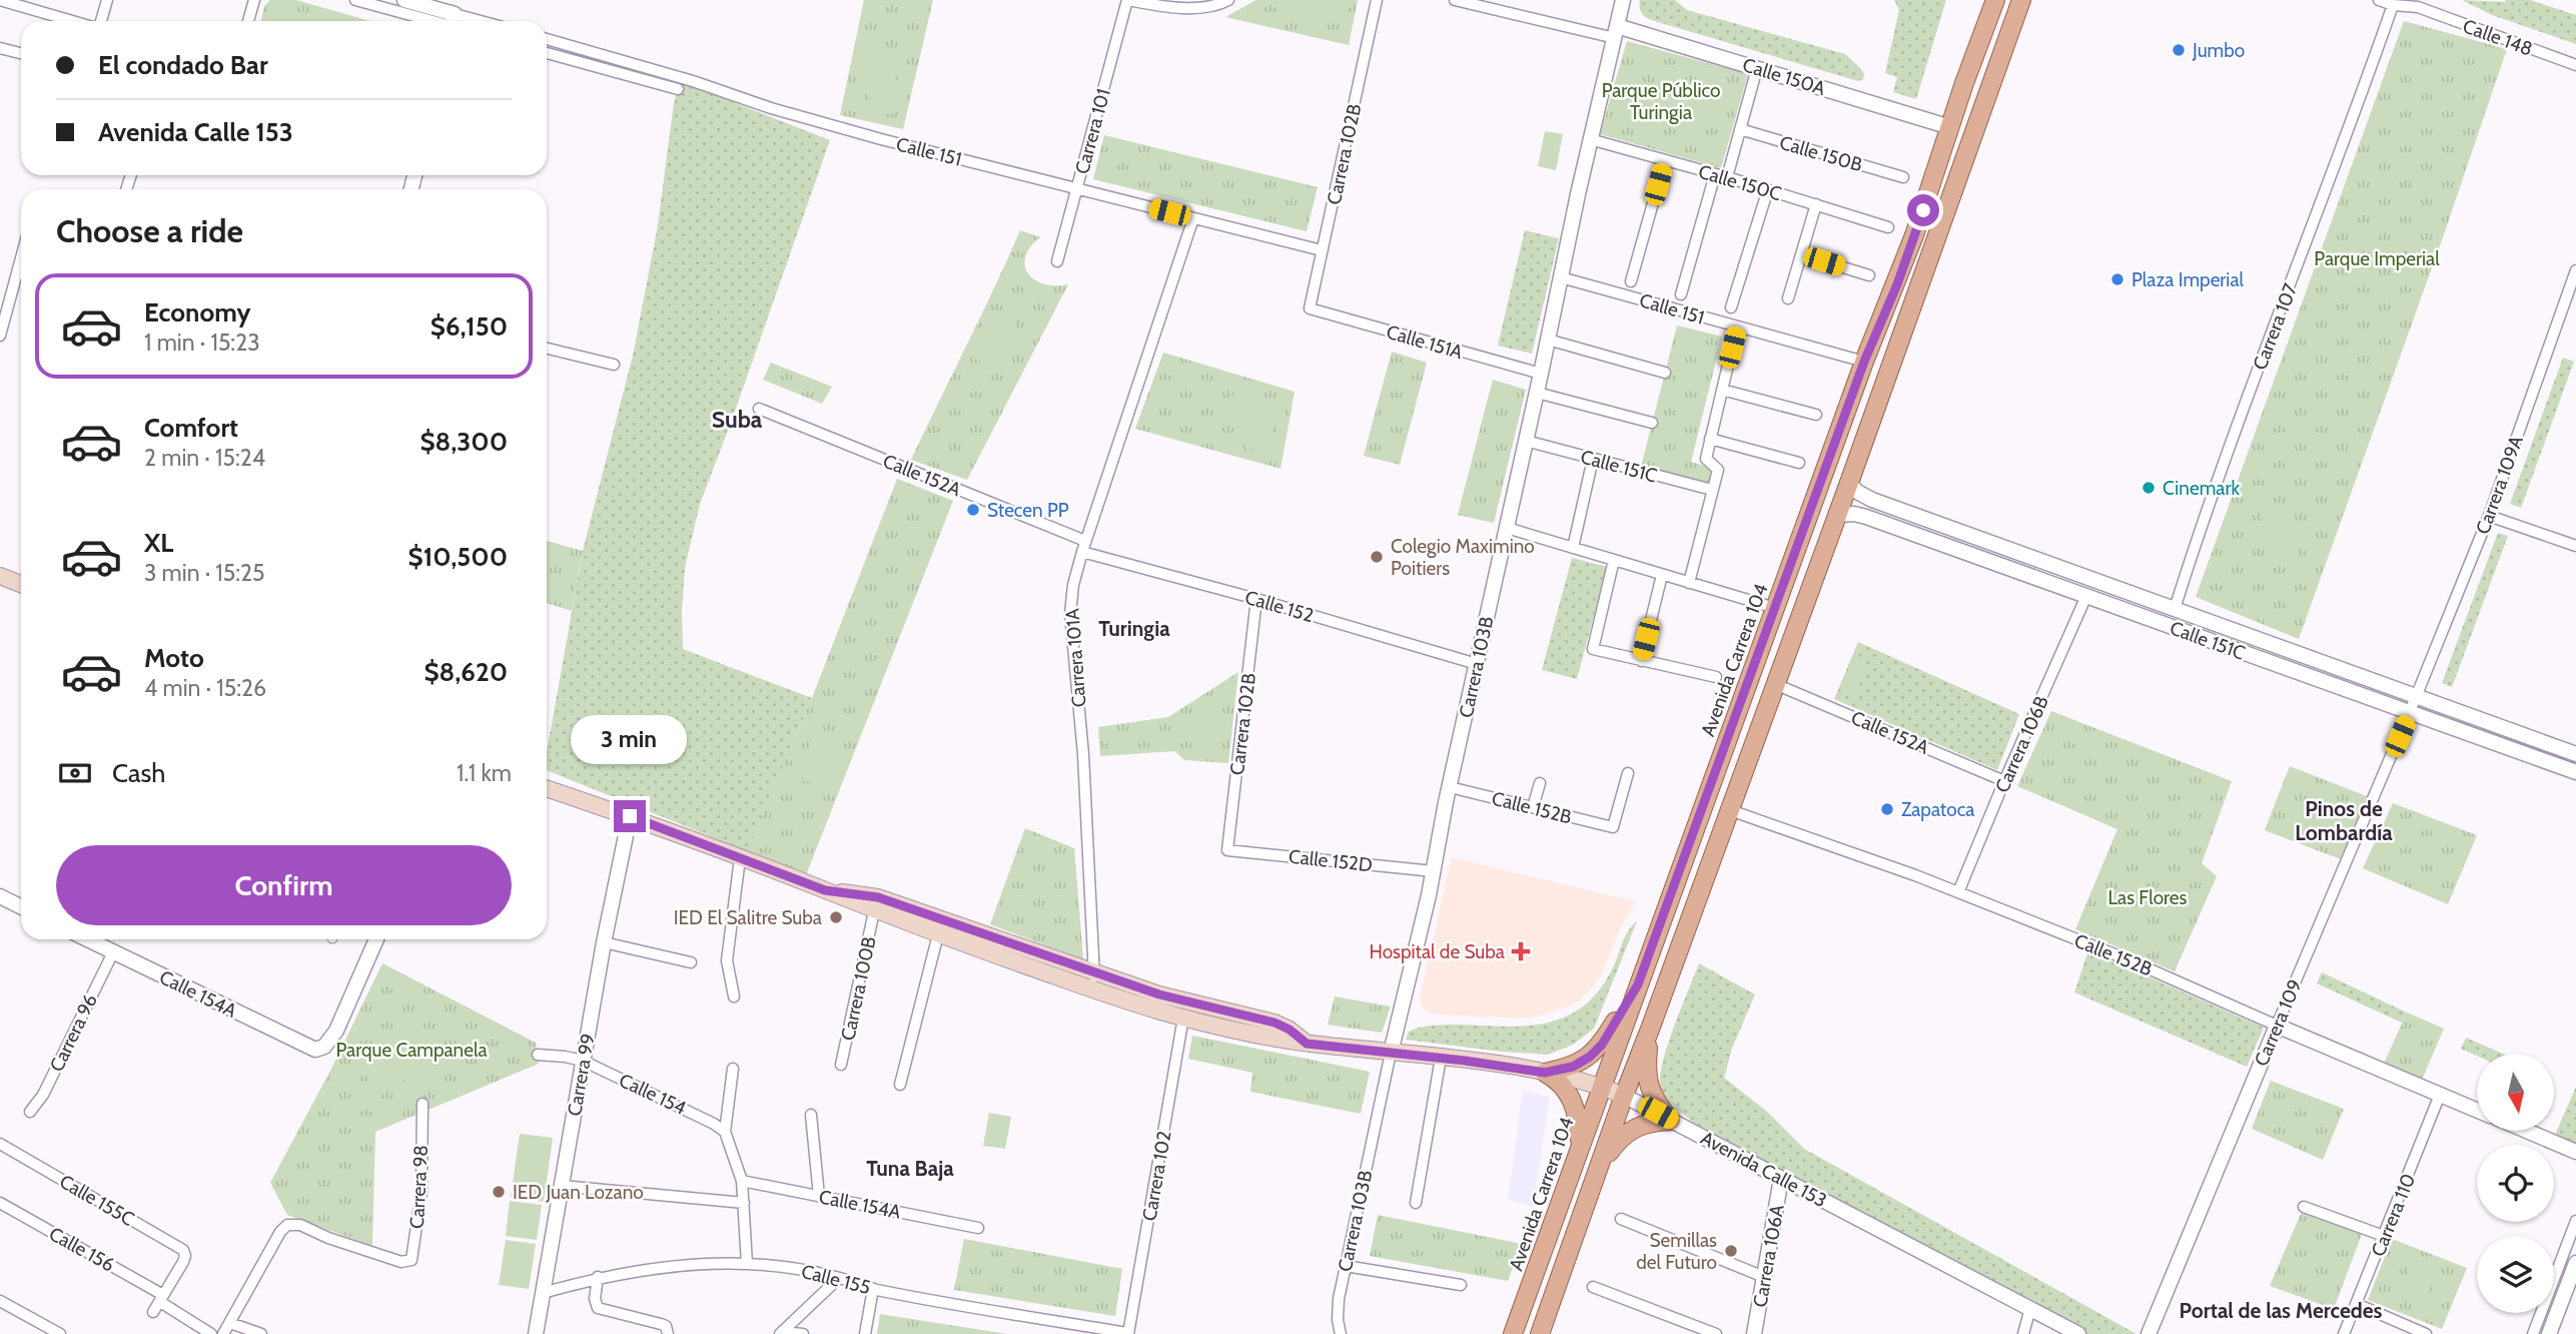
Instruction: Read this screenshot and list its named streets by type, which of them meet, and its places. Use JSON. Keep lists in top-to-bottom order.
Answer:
{
  "streets": {
    "main road": ["Avenida Carrera 104", "Avenida Calle 153"],
    "street": [
      "Calle 148",
      "Calle 150A",
      "Carrera 101",
      "Calle 151",
      "Calle 150B",
      "Carrera 102B",
      "Calle 150C",
      "Carrera 107",
      "Calle 151A",
      "Calle 151C",
      "Calle 152A",
      "Carrera 109A",
      "Calle 152",
      "Carrera 101A",
      "Carrera 103B",
      "Carrera 106B",
      "Calle 152B",
      "Calle 152D",
      "Carrera 100B",
      "Calle 154A",
      "Carrera 109",
      "Carrera 96",
      "Carrera 99",
      "Calle 154",
      "Carrera 102",
      "Carrera 98",
      "Calle 155C",
      "Carrera 110",
      "Calle 156",
      "Carrera 106A",
      "Calle 155"
    ]
  },
  "crossings": [
    ["Calle 148", "Carrera 107"],
    ["Calle 150A", "Avenida Carrera 104"],
    ["Calle 150A", "Carrera 103B"],
    ["Carrera 101", "Calle 151"],
    ["Calle 151", "Carrera 102B"],
    ["Calle 151", "Carrera 101A"],
    ["Calle 151", "Avenida Carrera 104"],
    ["Calle 151", "Carrera 103B"],
    ["Carrera 102B", "Calle 151A"],
    ["Carrera 102B", "Calle 152"],
    ["Carrera 102B", "Calle 152D"],
    ["Calle 150C", "Carrera 103B"],
    ["Carrera 107", "Calle 151C"],
    ["Calle 151A", "Carrera 103B"],
    ["Calle 151C", "Carrera 109A"],
    ["Calle 151C", "Carrera 103B"],
    ["Calle 151C", "Carrera 106B"],
    ["Calle 151C", "Carrera 109"],
    ["Calle 152A", "Calle 152"],
    ["Calle 152A", "Carrera 101A"],
    ["Calle 152A", "Carrera 106B"],
    ["Carrera 109A", "Carrera 109"],
    ["Calle 152", "Carrera 101A"],
    ["Calle 152", "Carrera 103B"],
    ["Carrera 101A", "Avenida Calle 153"],
    ["Avenida Carrera 104", "Avenida Calle 153"],
    ["Carrera 103B", "Calle 152B"],
    ["Carrera 103B", "Calle 152D"],
    ["Carrera 103B", "Avenida Calle 153"],
    ["Carrera 106B", "Calle 152B"],
    ["Calle 152B", "Carrera 109"],
    ["Calle 152B", "Carrera 110"],
    ["Carrera 100B", "Avenida Calle 153"],
    ["Calle 154A", "Carrera 96"],
    ["Carrera 99", "Calle 154"],
    ["Carrera 99", "Avenida Calle 153"],
    ["Carrera 99", "Calle 155"],
    ["Avenida Calle 153", "Carrera 102"],
    ["Avenida Calle 153", "Carrera 106A"],
    ["Carrera 102", "Calle 155"],
    ["Calle 155C", "Calle 156"]
  ],
  "districts": [
    "Suba",
    "Turingia",
    "Pinos de Lombardía",
    "Tuna Baja",
    "Portal de las Mercedes"
  ],
  "parks": [
    "Parque Público Turingia",
    "Parque Imperial",
    "Las Flores",
    "Parque Campanela"
  ],
  "places": {
    "other": [
      "Jumbo",
      "Plaza Imperial",
      "Cinemark",
      "Stecen PP",
      "Colegio Maximino Poitiers",
      "Zapatoca",
      "IED El Salitre Suba",
      "IED Juan Lozano",
      "Semillas del Futuro"
    ],
    "health": ["Hospital de Suba"]
  },
  "north": "bottom",
  "page": {
    "banner": ["El condado Bar", "Avenida Calle 153"],
    "heading": "Choose a ride",
    "list": [
      {
        "name": "Economy",
        "note": "1 min · 15:23",
        "value": "$6,150"
      },
      {
        "name": "Comfort",
        "note": "2 min · 15:24",
        "value": "$8,300"
      },
      {
        "name": "XL",
        "note": "3 min · 15:25",
        "value": "$10,500"
      },
      {
        "name": "Moto",
        "note": "4 min · 15:26",
        "value": "$8,620"
      }
    ],
    "bubble": "3 min",
    "pay": ["Cash", "1.1 km"],
    "buttons": "Confirm"
  }
}
